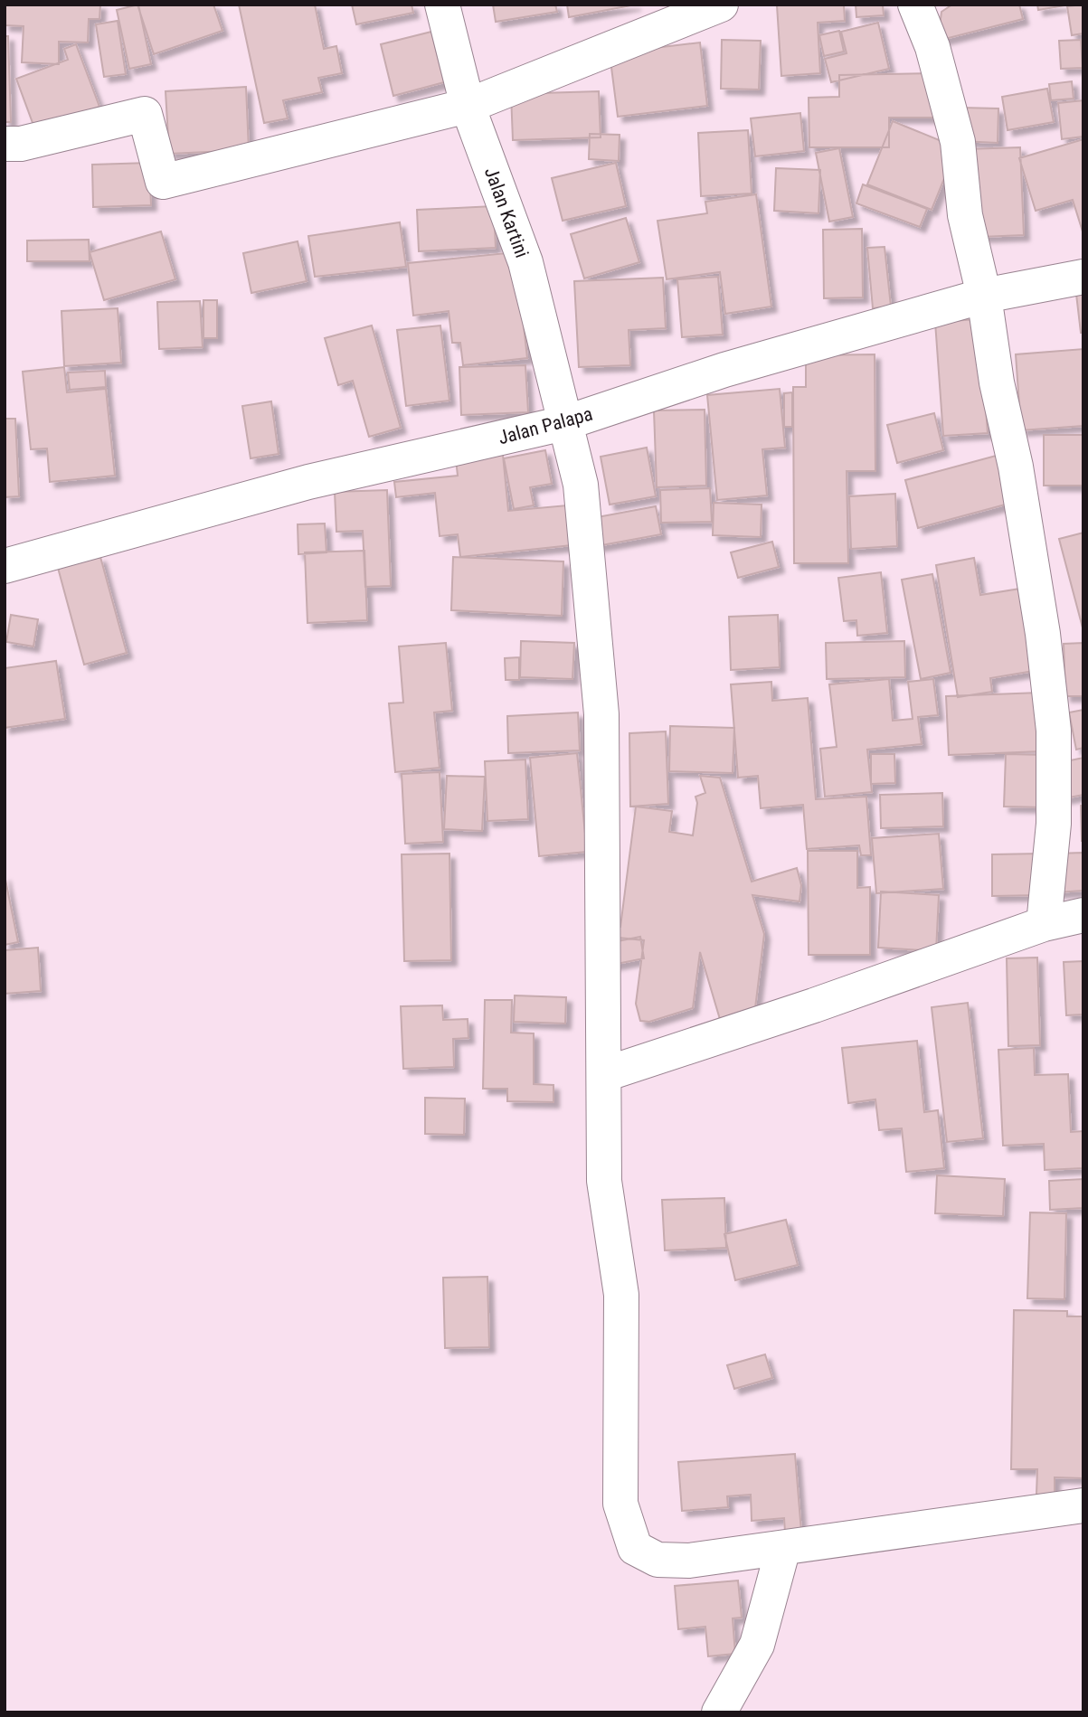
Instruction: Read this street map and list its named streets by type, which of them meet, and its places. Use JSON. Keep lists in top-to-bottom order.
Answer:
{
  "streets": {
    "street": ["Jalan Kartini", "Jalan Palapa"]
  },
  "crossings": [
    ["Jalan Kartini", "Jalan Palapa"]
  ]
}
